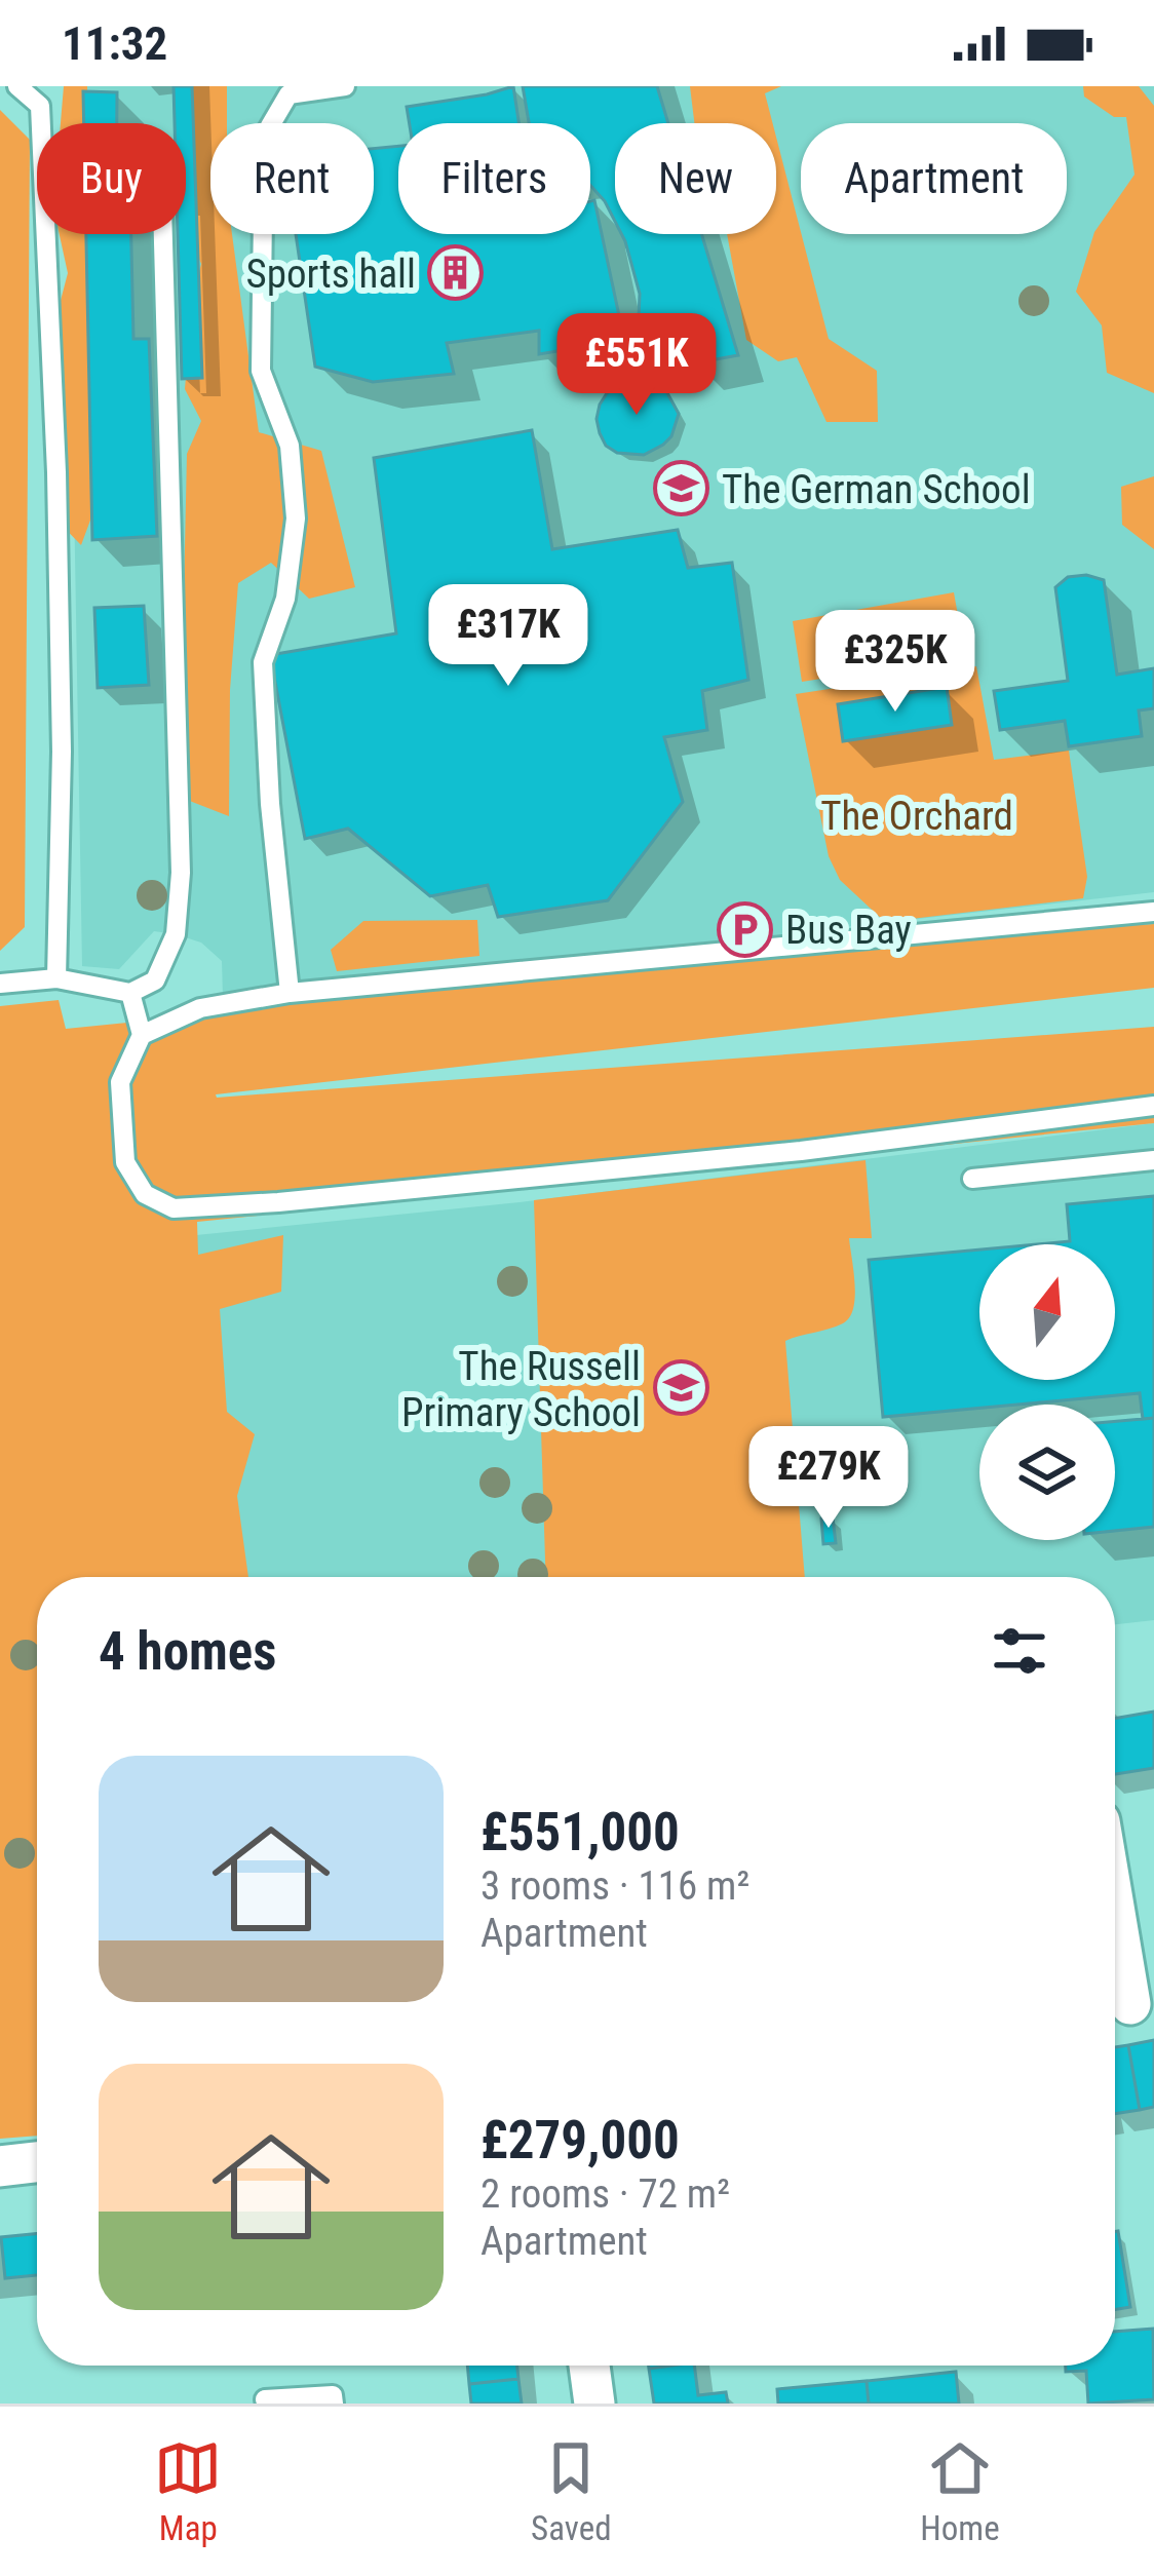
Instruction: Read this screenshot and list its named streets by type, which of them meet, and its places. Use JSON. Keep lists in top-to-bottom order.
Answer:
{
  "parks": ["The Orchard"],
  "places": {
    "building": ["Sports hall"],
    "school or university": ["The German School", "The Russell Primary School"],
    "parking": ["Bus Bay"]
  },
  "north": "top",
  "page": {
    "status": "11:32",
    "chip": [
      "Buy",
      "Rent",
      "Filters",
      "New",
      "Apartment"
    ],
    "price": [
      "£551K",
      "£317K",
      "£325K",
      "£279K"
    ],
    "heading": "4 homes",
    "list": [
      {
        "name": "£551,000",
        "note": "3 rooms · 116 m² · Apartment"
      },
      {
        "name": "£279,000",
        "note": "2 rooms · 72 m² · Apartment"
      }
    ],
    "tabs": ["Map", "Saved", "Home"]
  }
}
